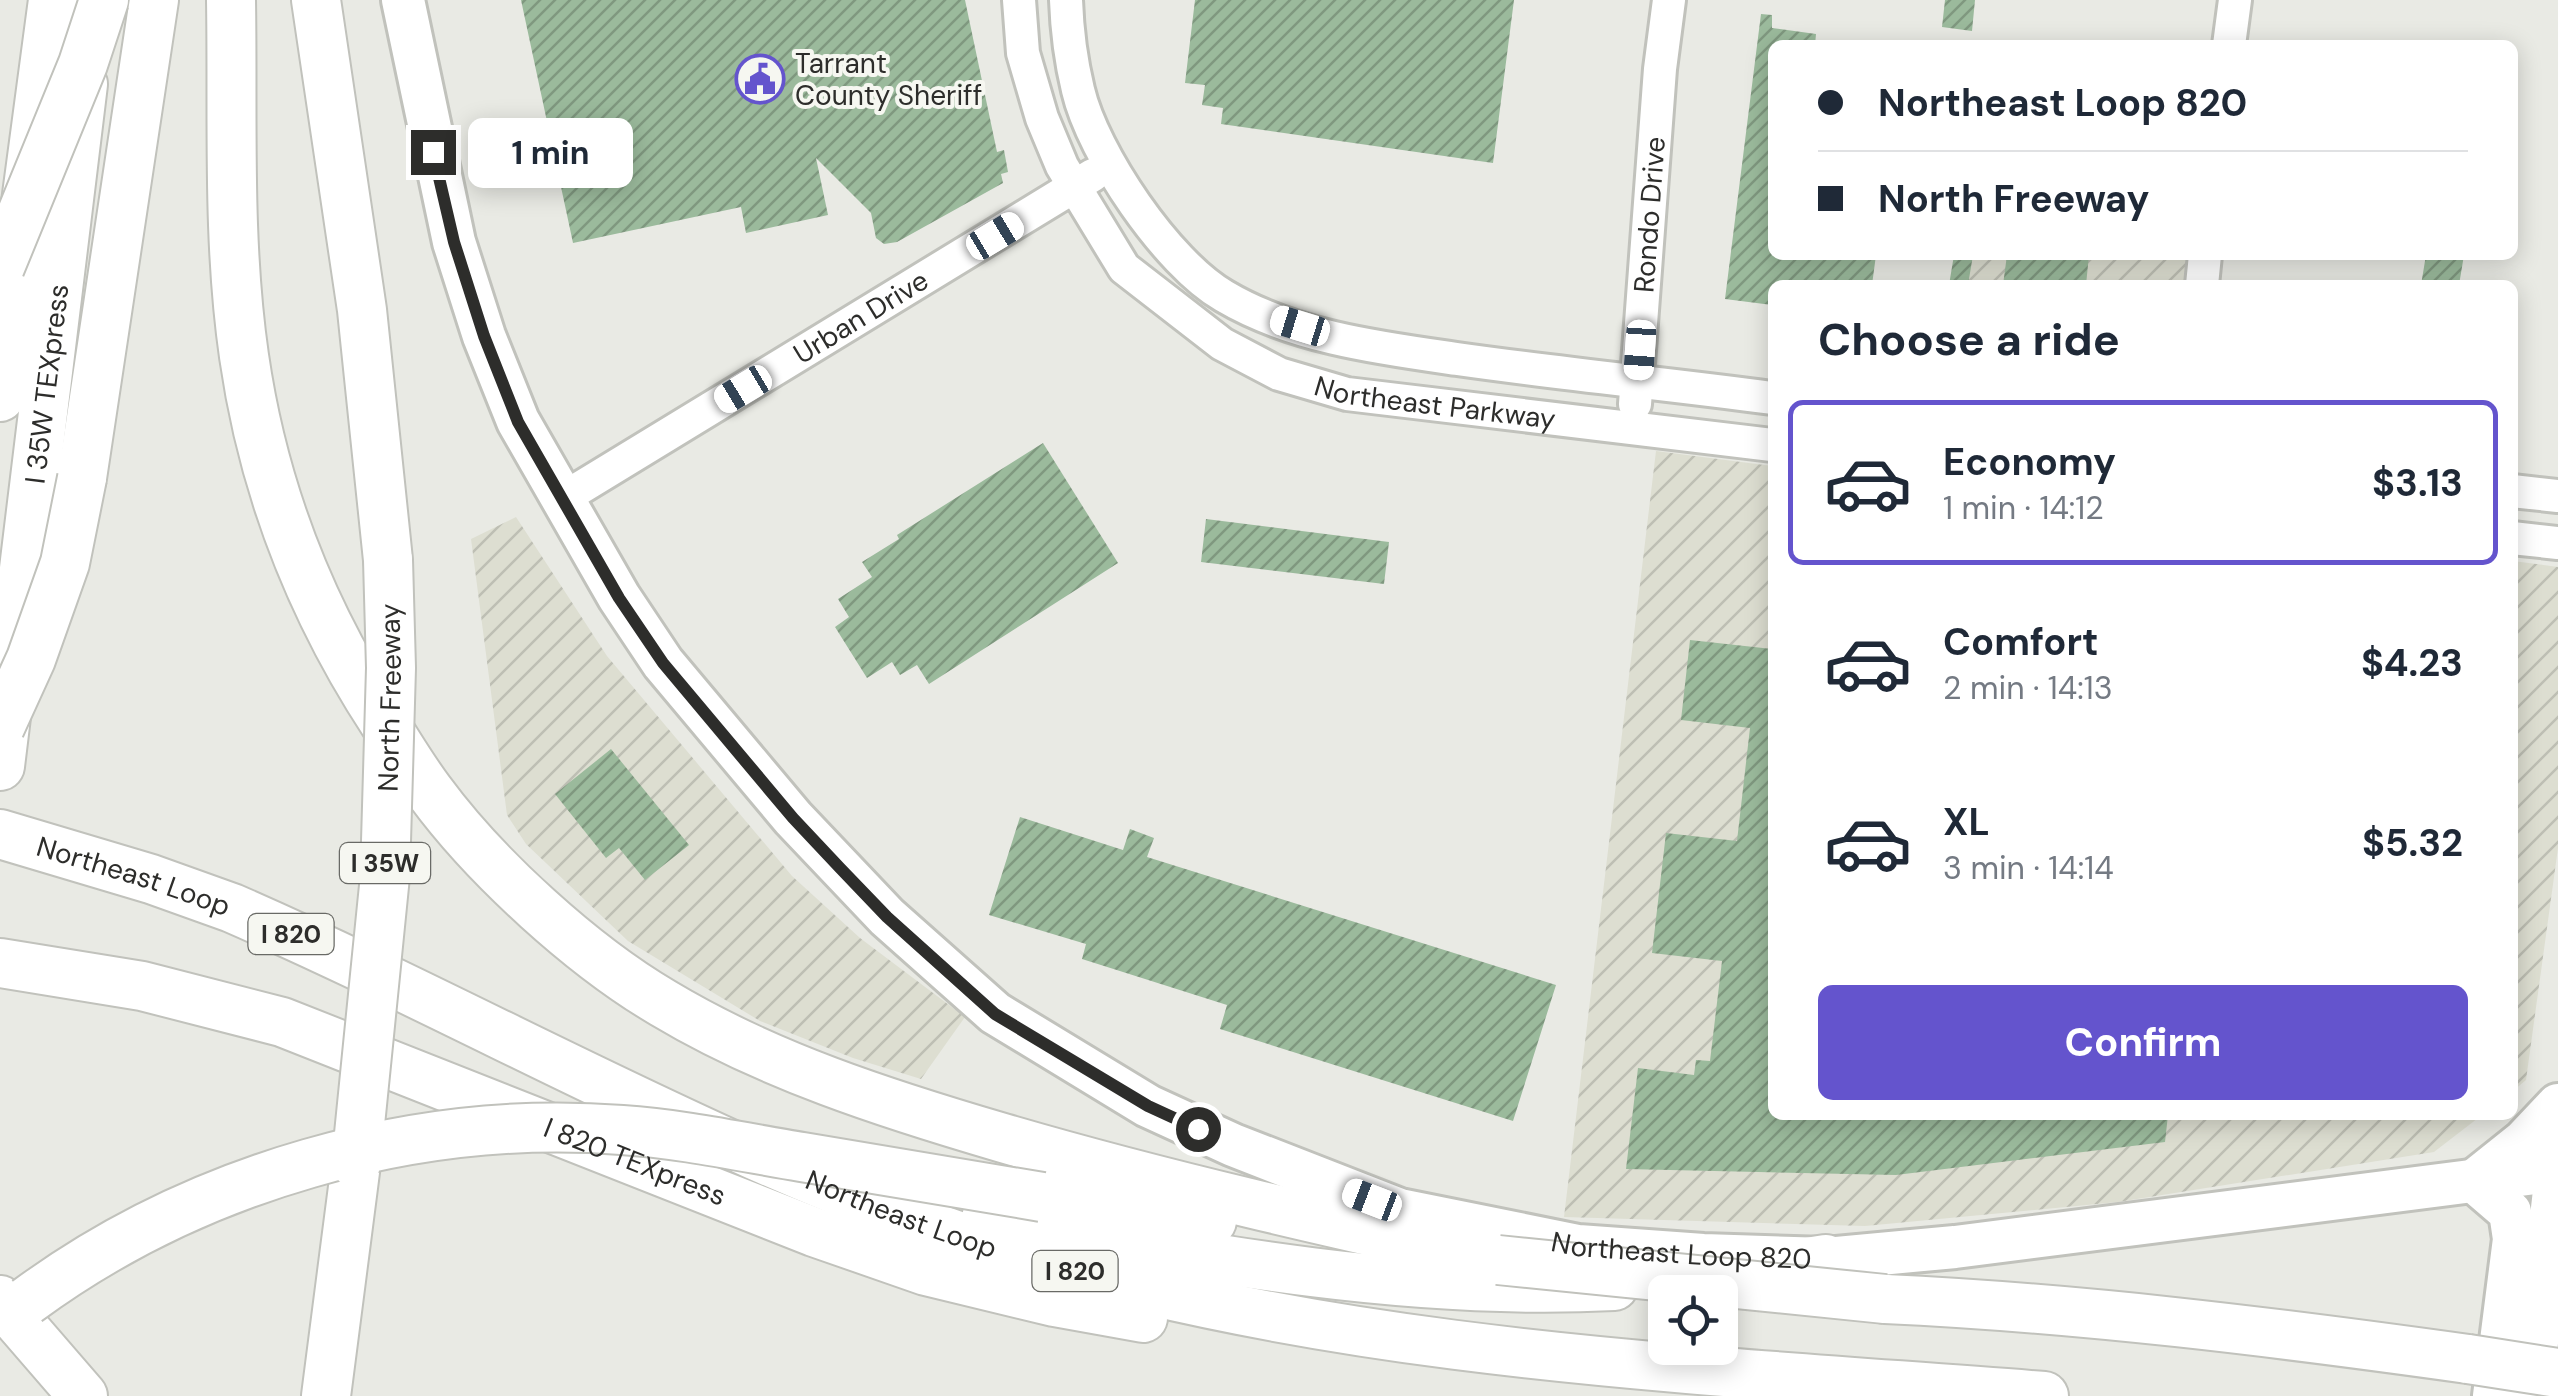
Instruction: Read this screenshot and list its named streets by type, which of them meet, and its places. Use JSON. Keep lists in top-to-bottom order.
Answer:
{
  "streets": {
    "highway": [
      "I 35W TEXpress",
      "North Freeway",
      "I 35W",
      "Northeast Loop",
      "I 820",
      "I 820 TEXpress"
    ],
    "main road": ["Northeast Loop 820"],
    "street": ["Rondo Drive", "Urban Drive", "Northeast Parkway"]
  },
  "crossings": [
    ["Rondo Drive", "Northeast Parkway"],
    ["Urban Drive", "Northeast Parkway"],
    ["Urban Drive", "Northeast Loop 820"],
    ["Northeast Loop", "I 820 TEXpress"]
  ],
  "places": {
    "public building": ["Tarrant County Sheriff"]
  },
  "page": {
    "banner": ["Northeast Loop 820", "North Freeway"],
    "bubble": "1 min",
    "heading": "Choose a ride",
    "list": [
      {
        "name": "Economy",
        "note": "1 min · 14:12",
        "value": "$3.13"
      },
      {
        "name": "Comfort",
        "note": "2 min · 14:13",
        "value": "$4.23"
      },
      {
        "name": "XL",
        "note": "3 min · 14:14",
        "value": "$5.32"
      }
    ],
    "buttons": "Confirm"
  }
}
